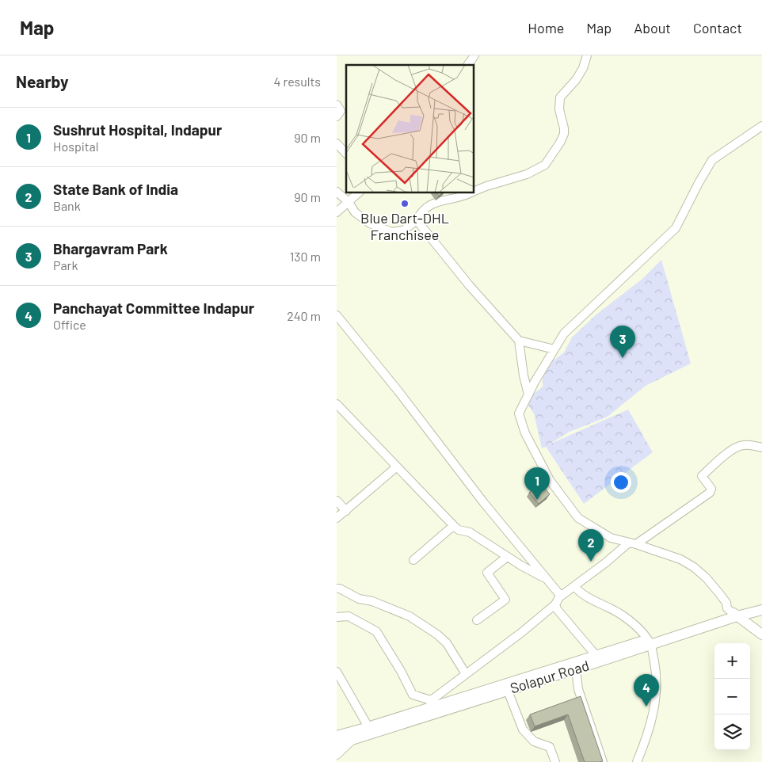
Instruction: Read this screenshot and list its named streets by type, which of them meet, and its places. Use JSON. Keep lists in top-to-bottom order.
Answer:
{
  "streets": {
    "main road": ["Solapur Road"]
  },
  "places": ["Blue Dart-DHL Franchisee"],
  "page": {
    "header": "Map",
    "nav": [
      "Home",
      "Map",
      "About",
      "Contact"
    ],
    "heading": ["Nearby", "4 results"],
    "list": [
      {
        "mark": "1",
        "name": "Sushrut Hospital, Indapur",
        "note": "Hospital",
        "value": "90 m"
      },
      {
        "mark": "2",
        "name": "State Bank of India",
        "note": "Bank",
        "value": "90 m"
      },
      {
        "mark": "3",
        "name": "Bhargavram Park",
        "note": "Park",
        "value": "130 m"
      },
      {
        "mark": "4",
        "name": "Panchayat Committee Indapur",
        "note": "Office",
        "value": "240 m"
      }
    ],
    "pins": [
      "3",
      "1",
      "2",
      "4"
    ],
    "map_buttons": ["+", "−"]
  }
}
